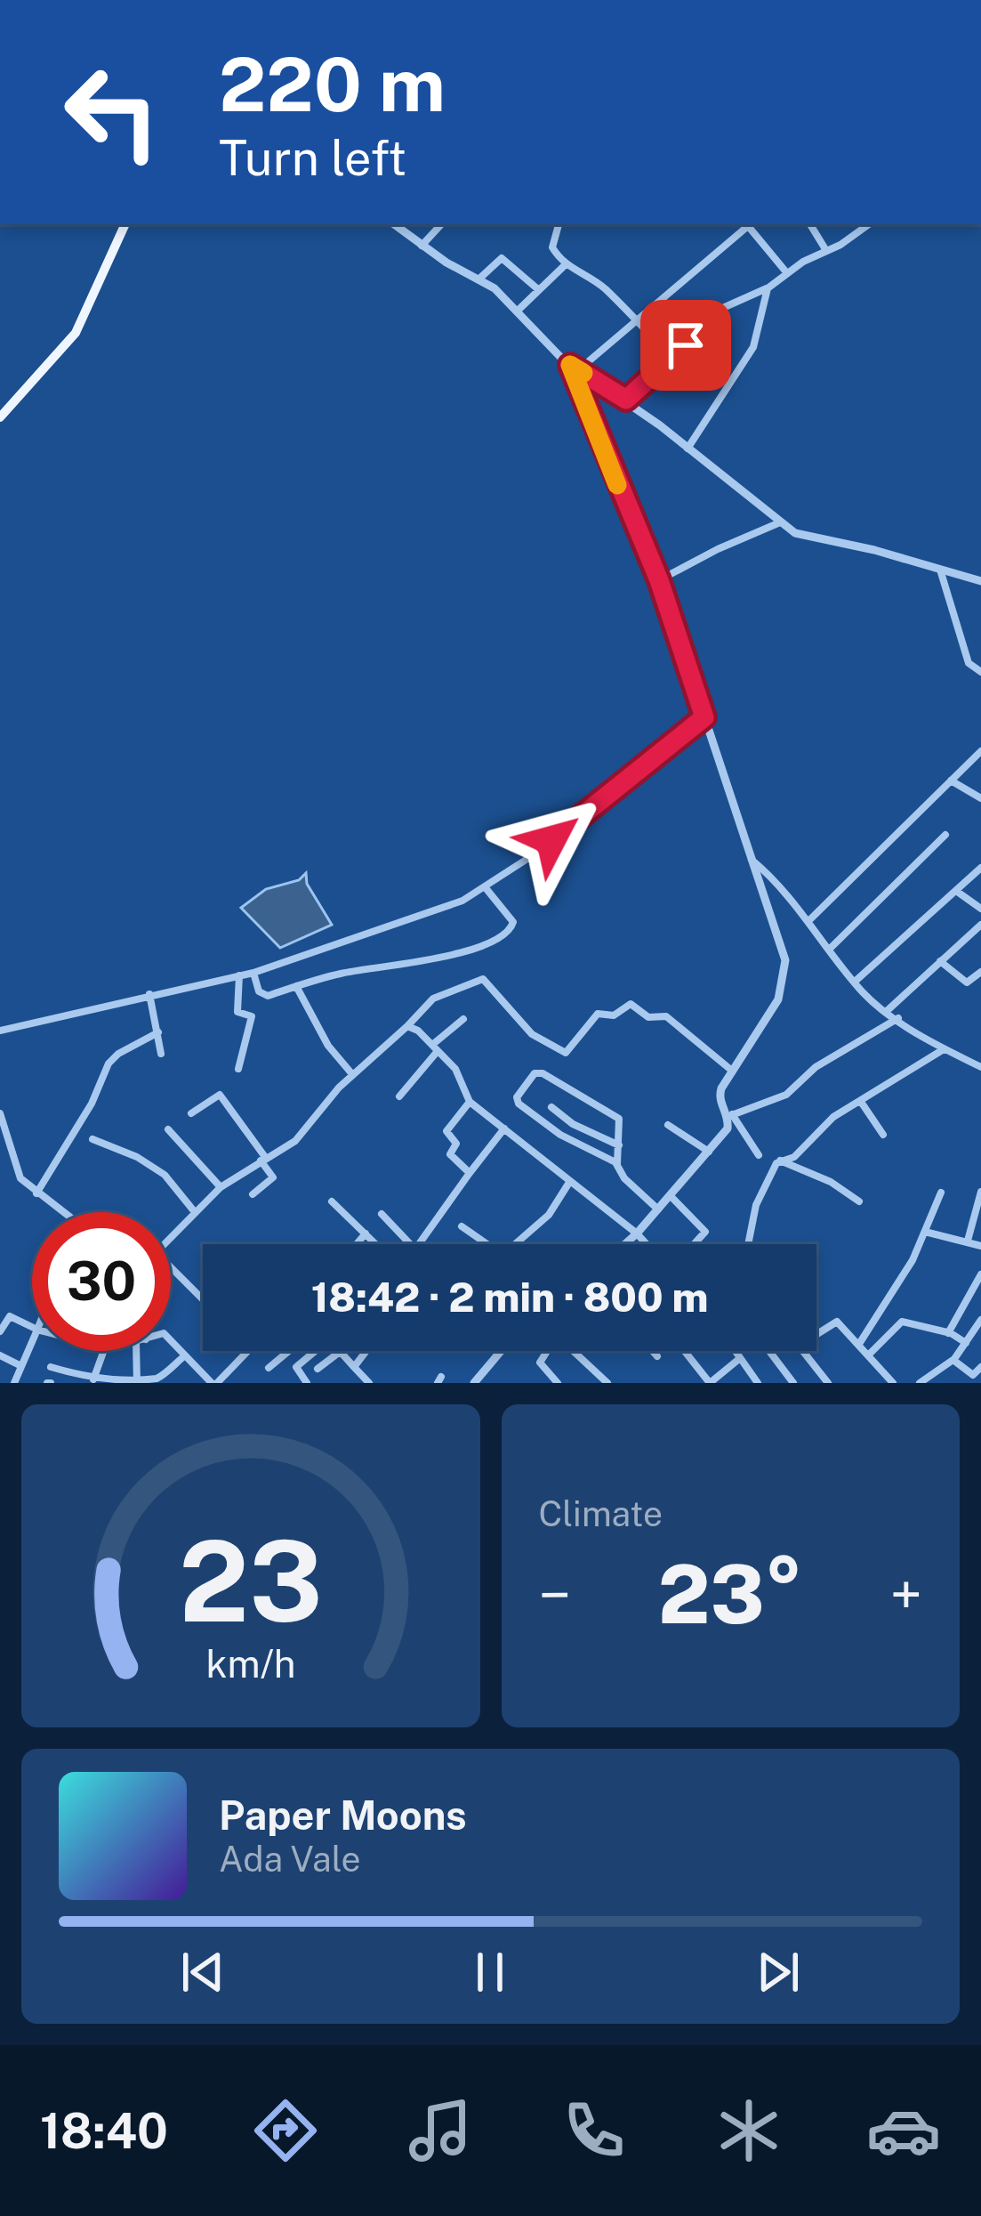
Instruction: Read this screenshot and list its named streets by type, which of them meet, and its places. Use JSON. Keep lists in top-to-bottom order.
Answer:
{
  "page": {
    "turn": ["220 m", "Turn left"],
    "limit": "30",
    "trip": "18:42 · 2 min · 800 m",
    "tile": "Climate",
    "heat": ["−", "23°", "+"],
    "song": ["Paper Moons", "Ada Vale"],
    "tabs": "18:40",
    "gauge": ["23", "km/h"]
  }
}
